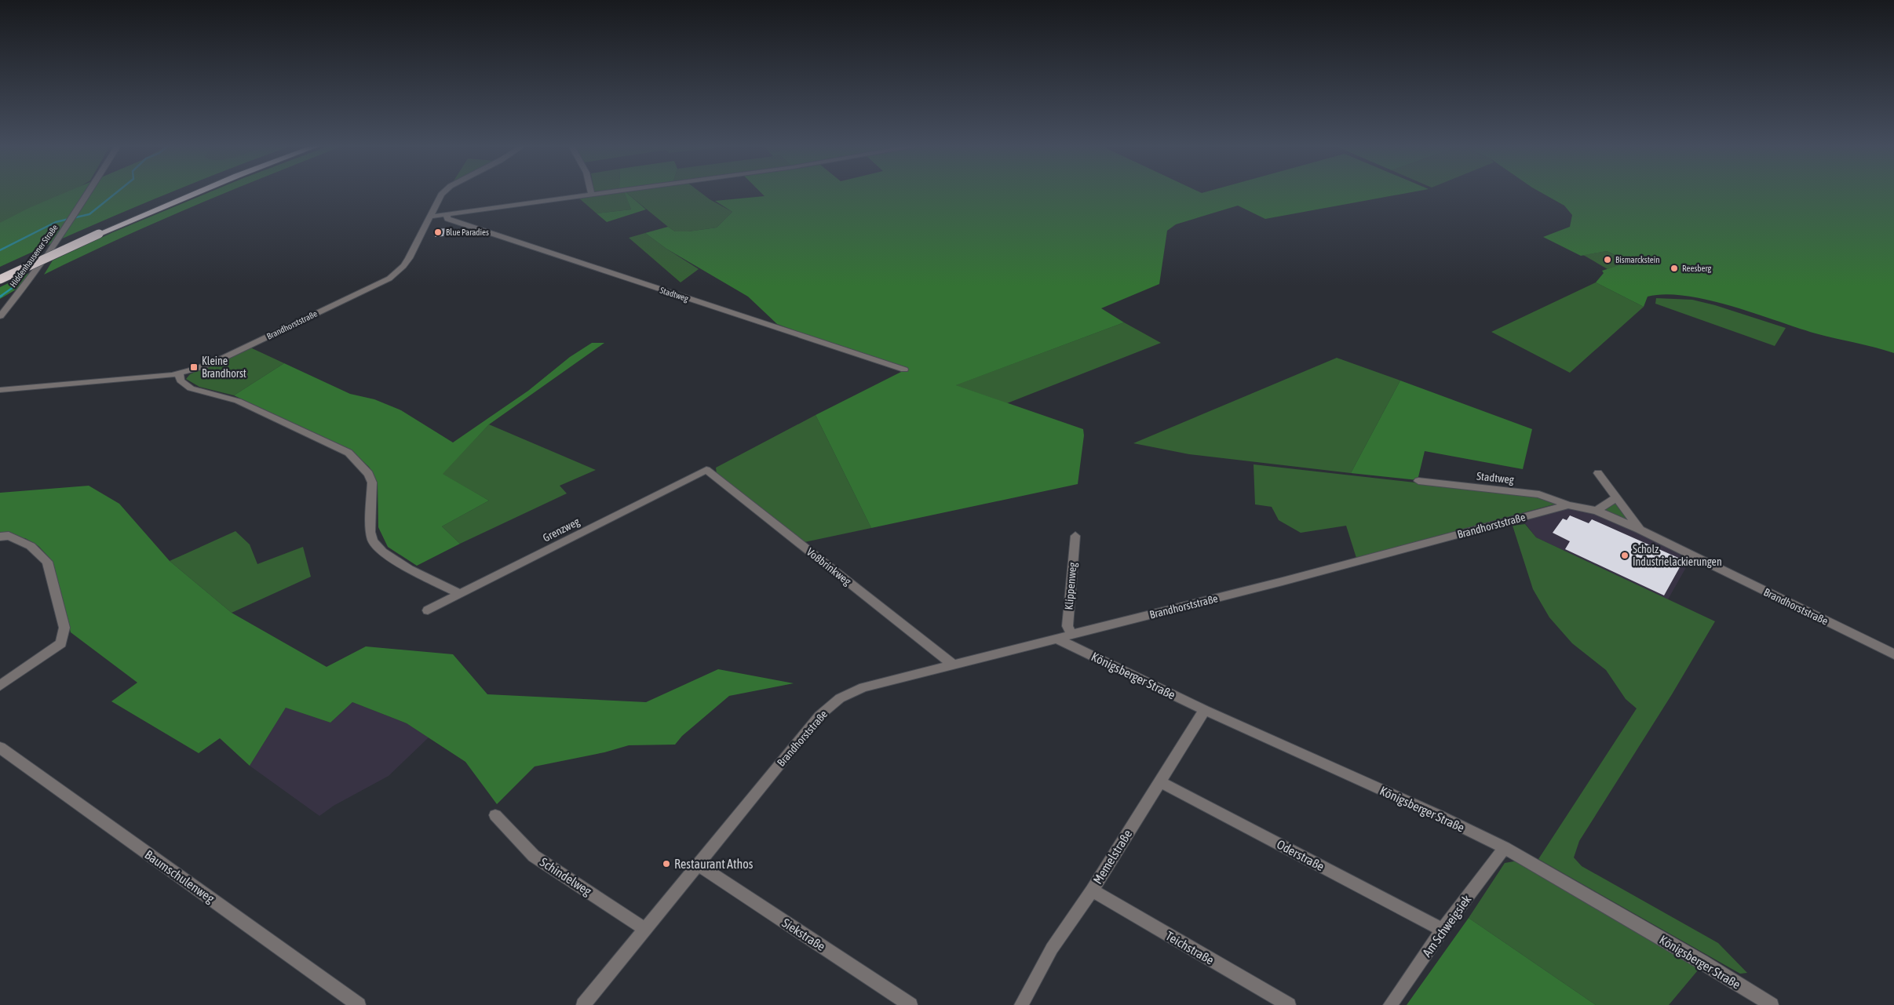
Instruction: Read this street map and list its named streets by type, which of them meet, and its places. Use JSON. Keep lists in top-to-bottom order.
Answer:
{
  "streets": {
    "street": [
      "Hiddenhausener Straße",
      "Stadtweg",
      "Brandhorststraße",
      "Grenzweg",
      "Voßbrinkweg",
      "Klippenweg",
      "Königsberger Straße",
      "Oderstraße",
      "Memelstraße",
      "Baumschulenweg",
      "Schindelweg",
      "Am Schweigsiek",
      "Siekstraße",
      "Teichstraße"
    ]
  },
  "crossings": [
    ["Stadtweg", "Brandhorststraße"],
    ["Brandhorststraße", "Voßbrinkweg"],
    ["Brandhorststraße", "Klippenweg"],
    ["Brandhorststraße", "Königsberger Straße"],
    ["Brandhorststraße", "Schindelweg"],
    ["Brandhorststraße", "Siekstraße"],
    ["Grenzweg", "Voßbrinkweg"],
    ["Königsberger Straße", "Memelstraße"],
    ["Königsberger Straße", "Am Schweigsiek"],
    ["Oderstraße", "Memelstraße"],
    ["Oderstraße", "Am Schweigsiek"],
    ["Memelstraße", "Teichstraße"]
  ],
  "places": {
    "other": [
      "Blue Paradies",
      "Bismarckstein",
      "Reesberg",
      "Scholz Industrielackierungen",
      "Restaurant Athos"
    ],
    "transit": ["Kleine Brandhorst"]
  }
}
